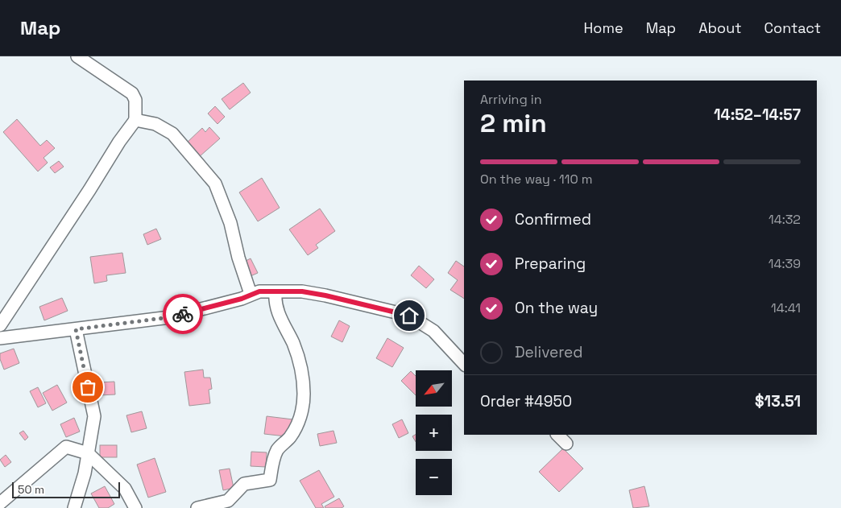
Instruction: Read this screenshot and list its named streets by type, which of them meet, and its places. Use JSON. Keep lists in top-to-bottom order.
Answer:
{
  "scale_bar": "50 m",
  "north": "bottom left",
  "page": {
    "header": "Map",
    "nav": [
      "Home",
      "Map",
      "About",
      "Contact"
    ],
    "heading": ["2 min", "Arriving in", "14:52–14:57"],
    "panel": ["Order #4950", "$13.51"],
    "bar": "On the way · 110 m",
    "list": [
      ["Confirmed", "14:32"],
      ["Preparing", "14:39"],
      ["On the way", "14:41"],
      "Delivered"
    ],
    "map_buttons": ["+", "−"],
    "scale": "50 m"
  }
}
